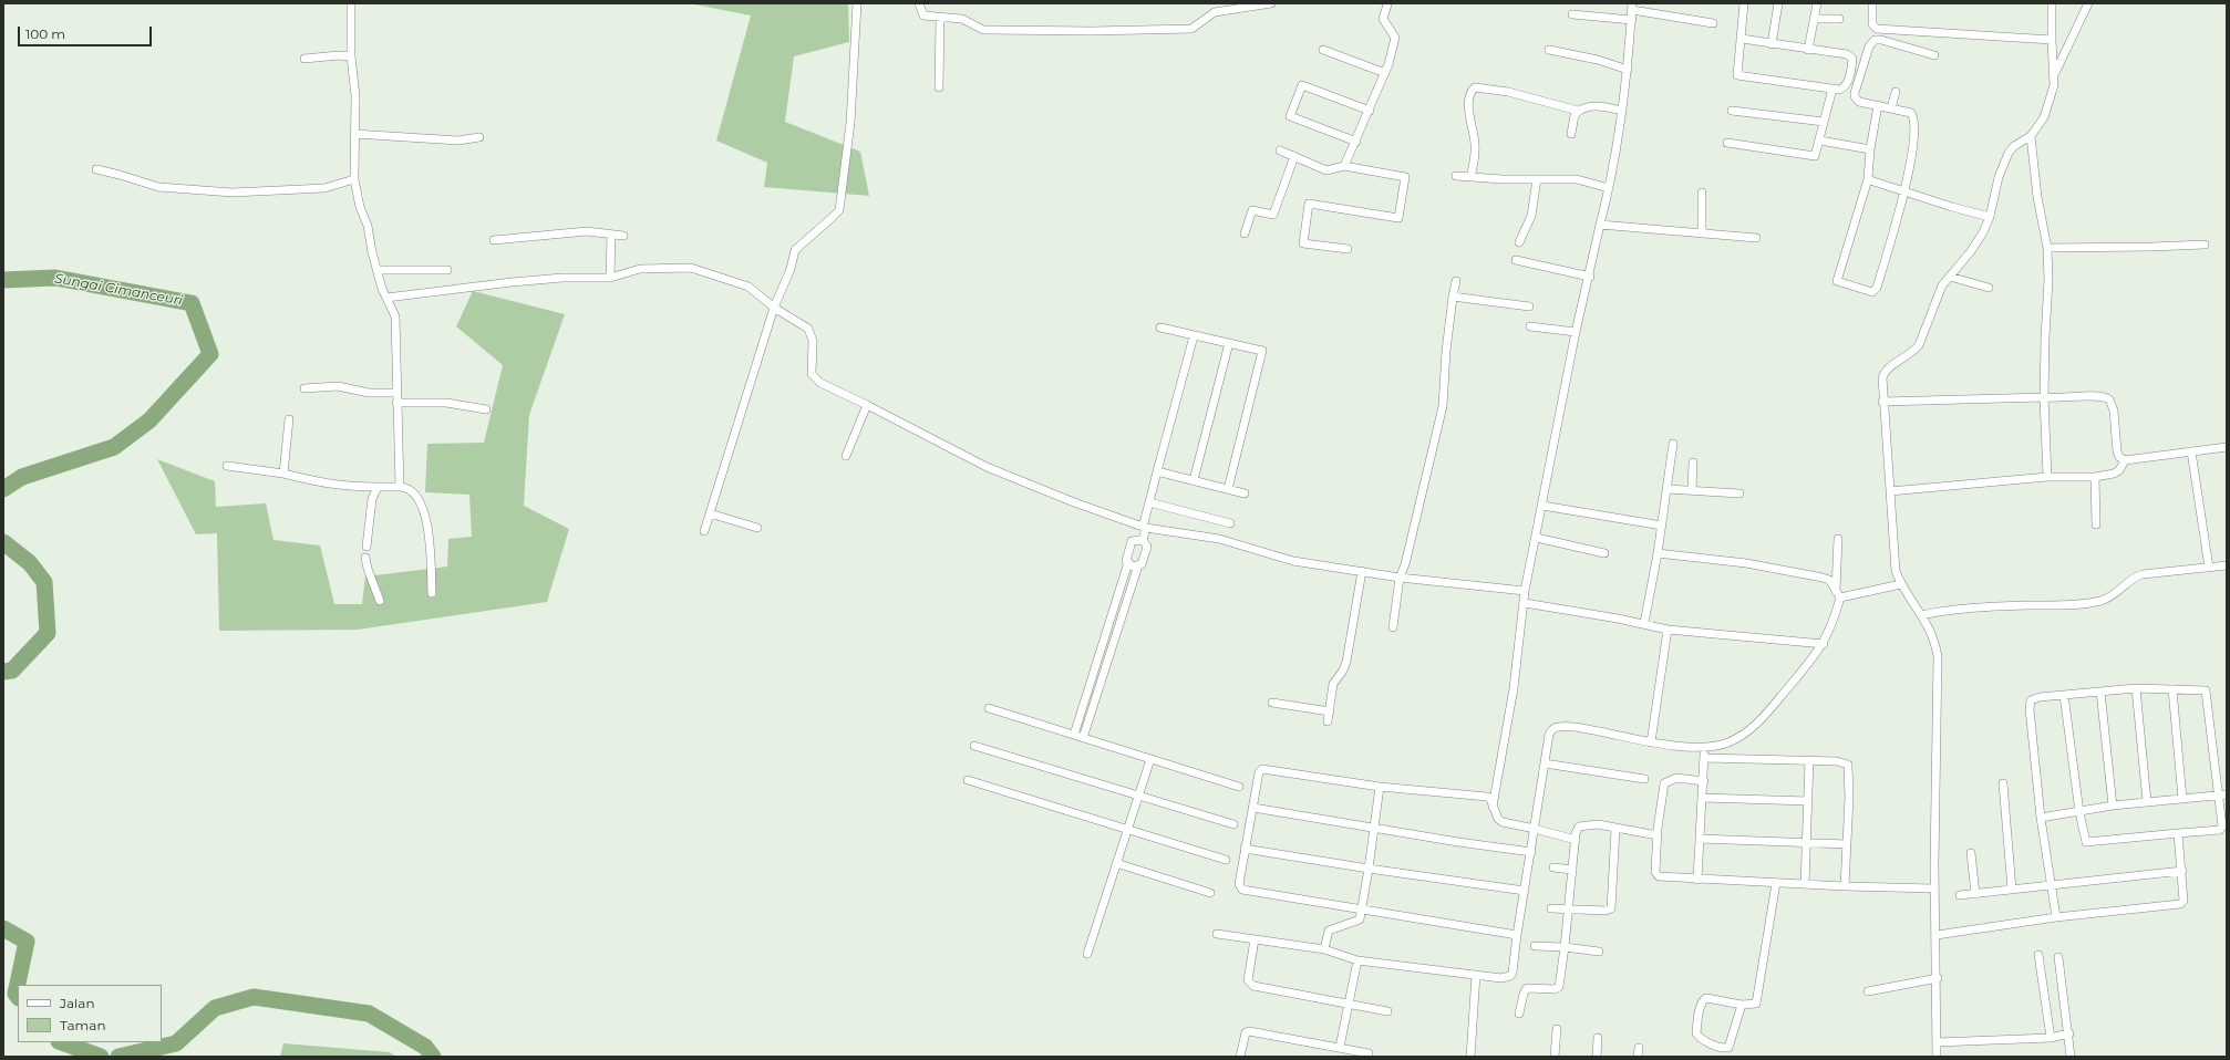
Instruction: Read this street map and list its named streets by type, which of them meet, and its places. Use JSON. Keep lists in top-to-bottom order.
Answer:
{
  "water": ["Sungai Cimanceuri"],
  "legend": ["Jalan", "Taman"],
  "scale_bar": "100 m"
}
